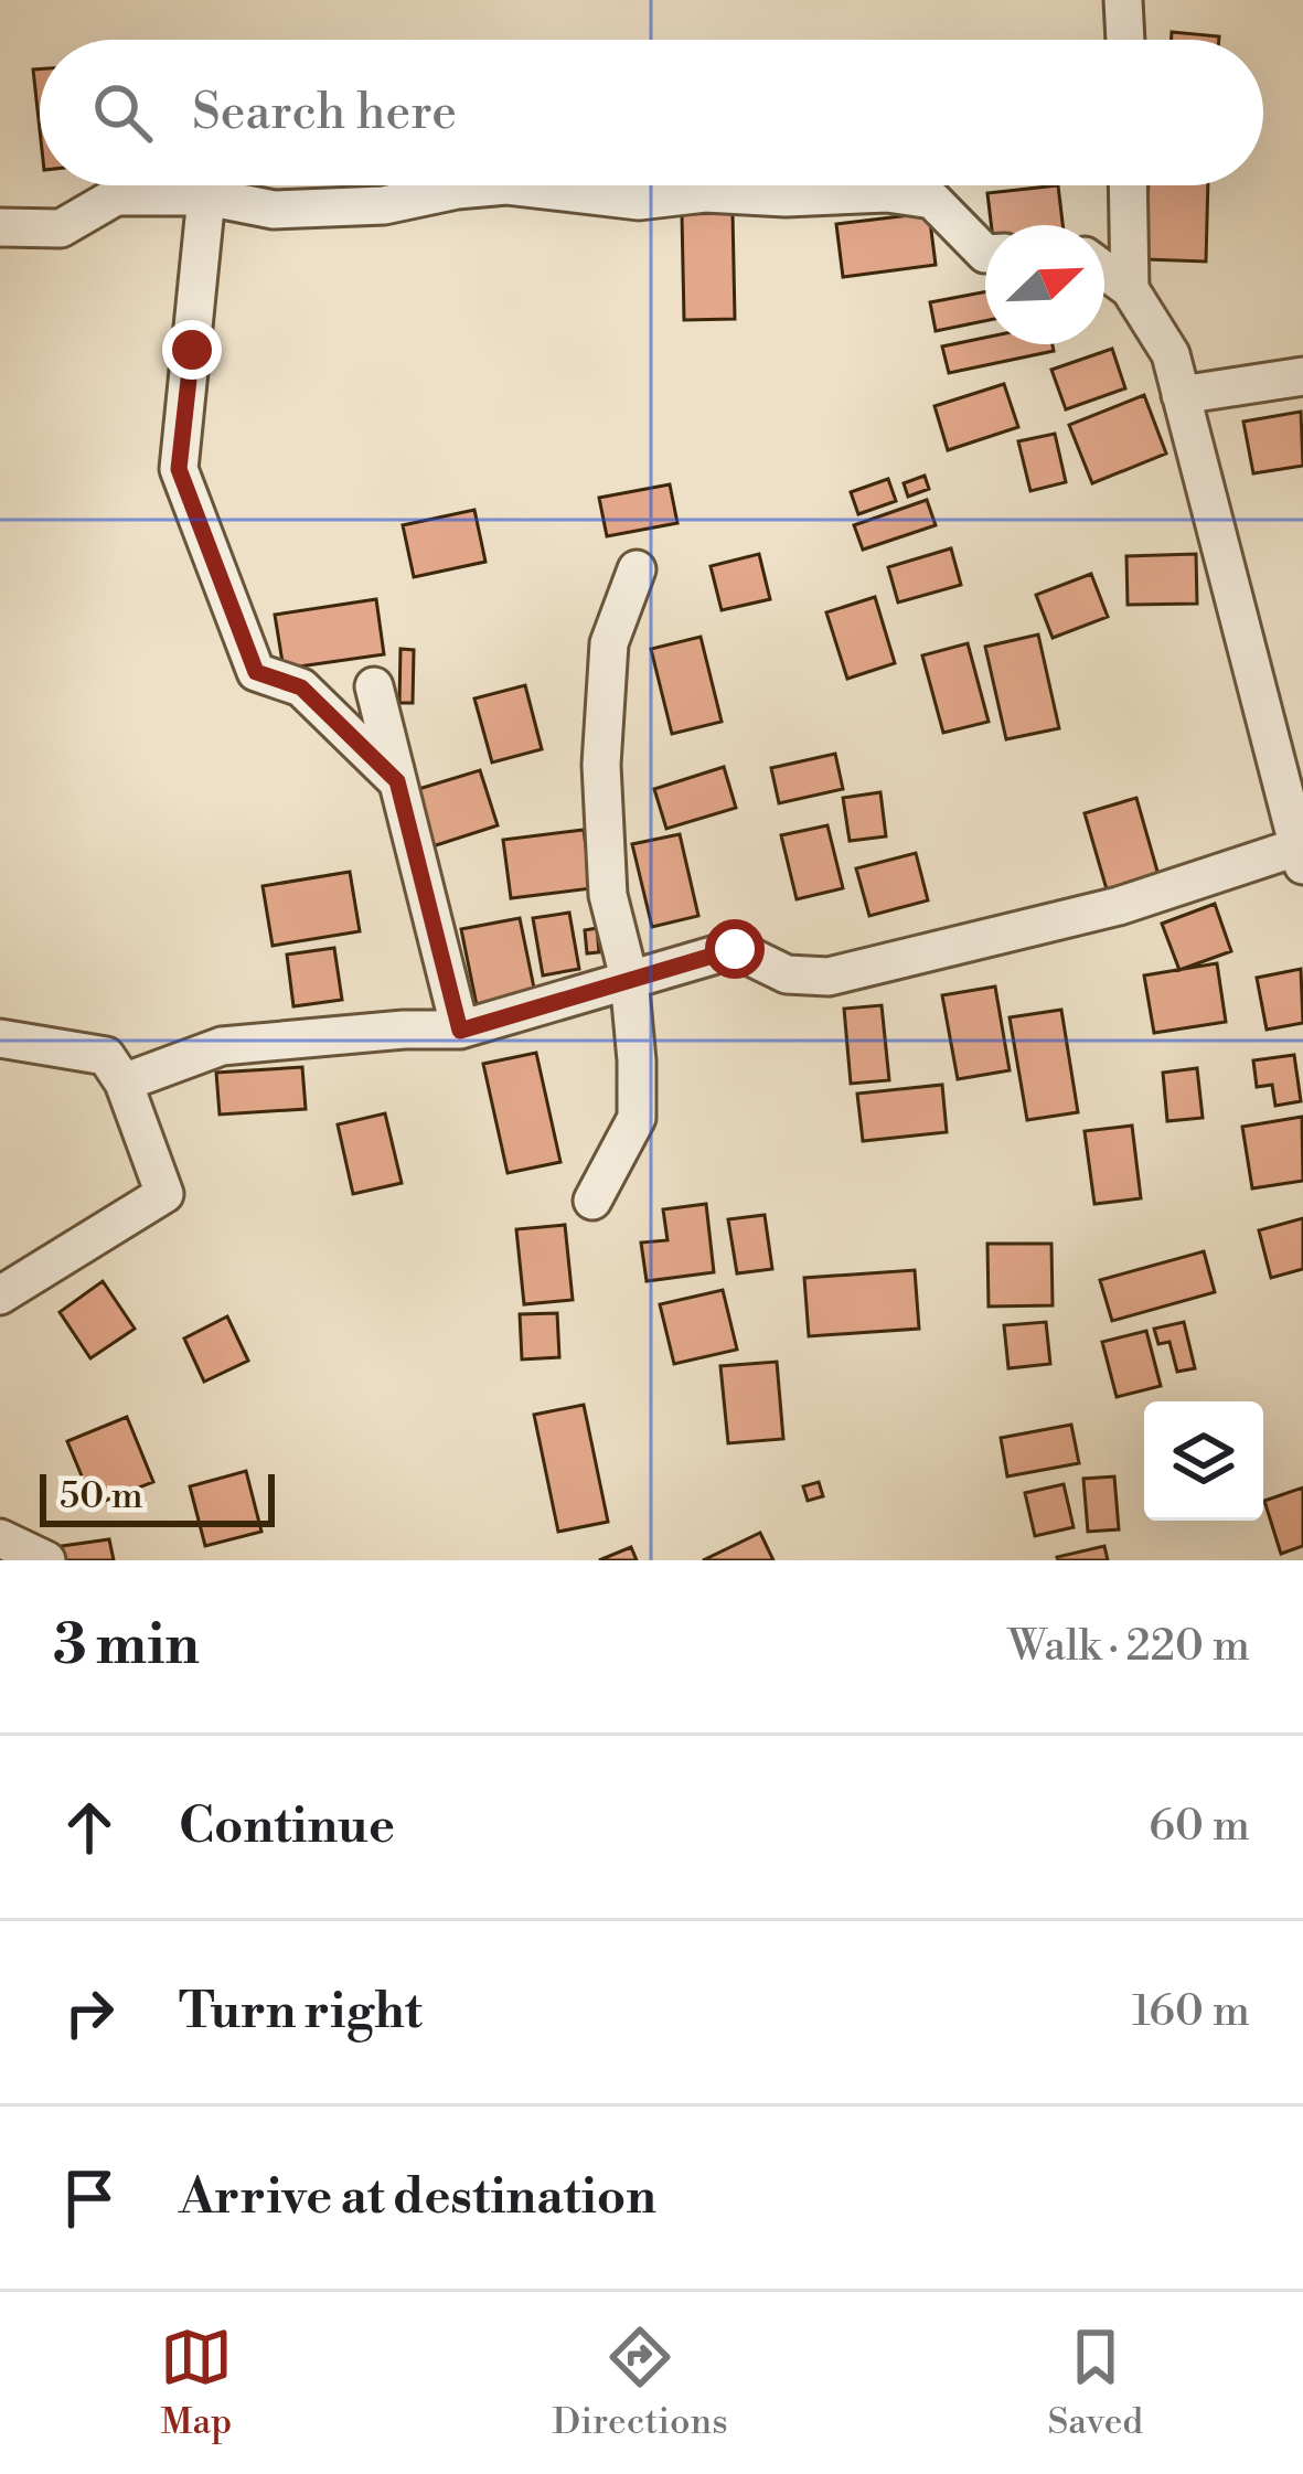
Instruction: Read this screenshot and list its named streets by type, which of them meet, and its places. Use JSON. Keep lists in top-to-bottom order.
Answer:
{
  "scale_bar": "50 m",
  "north": "top right",
  "page": {
    "search": "Search here",
    "scale": "50 m",
    "heading": ["3 min", "Walk · 220 m"],
    "list": [
      ["Continue", "60 m"],
      ["Turn right", "160 m"],
      "Arrive at destination"
    ],
    "nav": ["Map", "Directions", "Saved"]
  }
}
